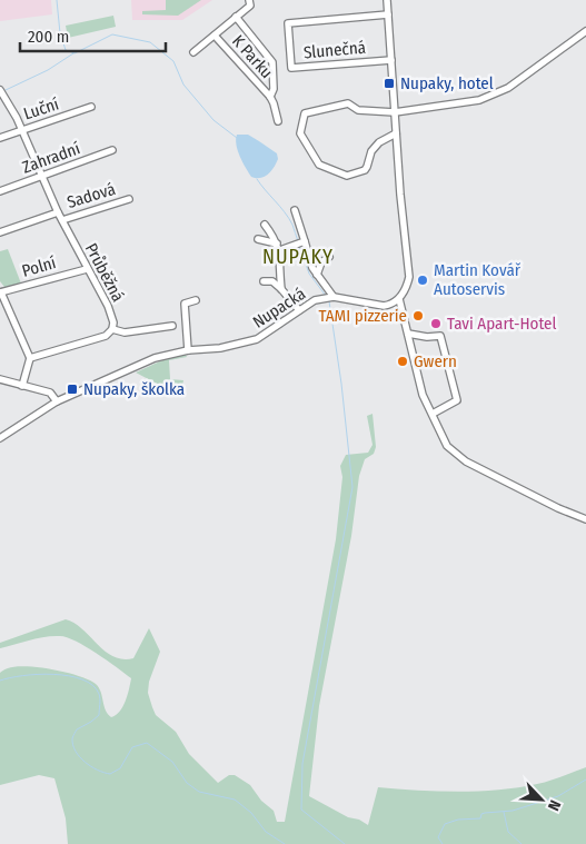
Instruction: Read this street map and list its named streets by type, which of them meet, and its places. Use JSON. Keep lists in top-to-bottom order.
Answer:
{
  "streets": {
    "street": [
      "Slunečná",
      "K Parku",
      "Luční",
      "Zahradní",
      "Sadová",
      "Polní",
      "Průběžná",
      "Nupacká"
    ]
  },
  "crossings": [
    ["Luční", "Průběžná"],
    ["Zahradní", "Průběžná"],
    ["Sadová", "Průběžná"],
    ["Polní", "Průběžná"]
  ],
  "districts": ["NUPAKY"],
  "places": {
    "transit": ["Nupaky, hotel", "Nupaky, školka"],
    "other": [
      "Martin Kovář Autoservis",
      "TAMI pizzerie",
      "Tavi Apart-Hotel",
      "Gwern"
    ]
  },
  "scale_bar": "200 m",
  "north": "bottom right"
}
